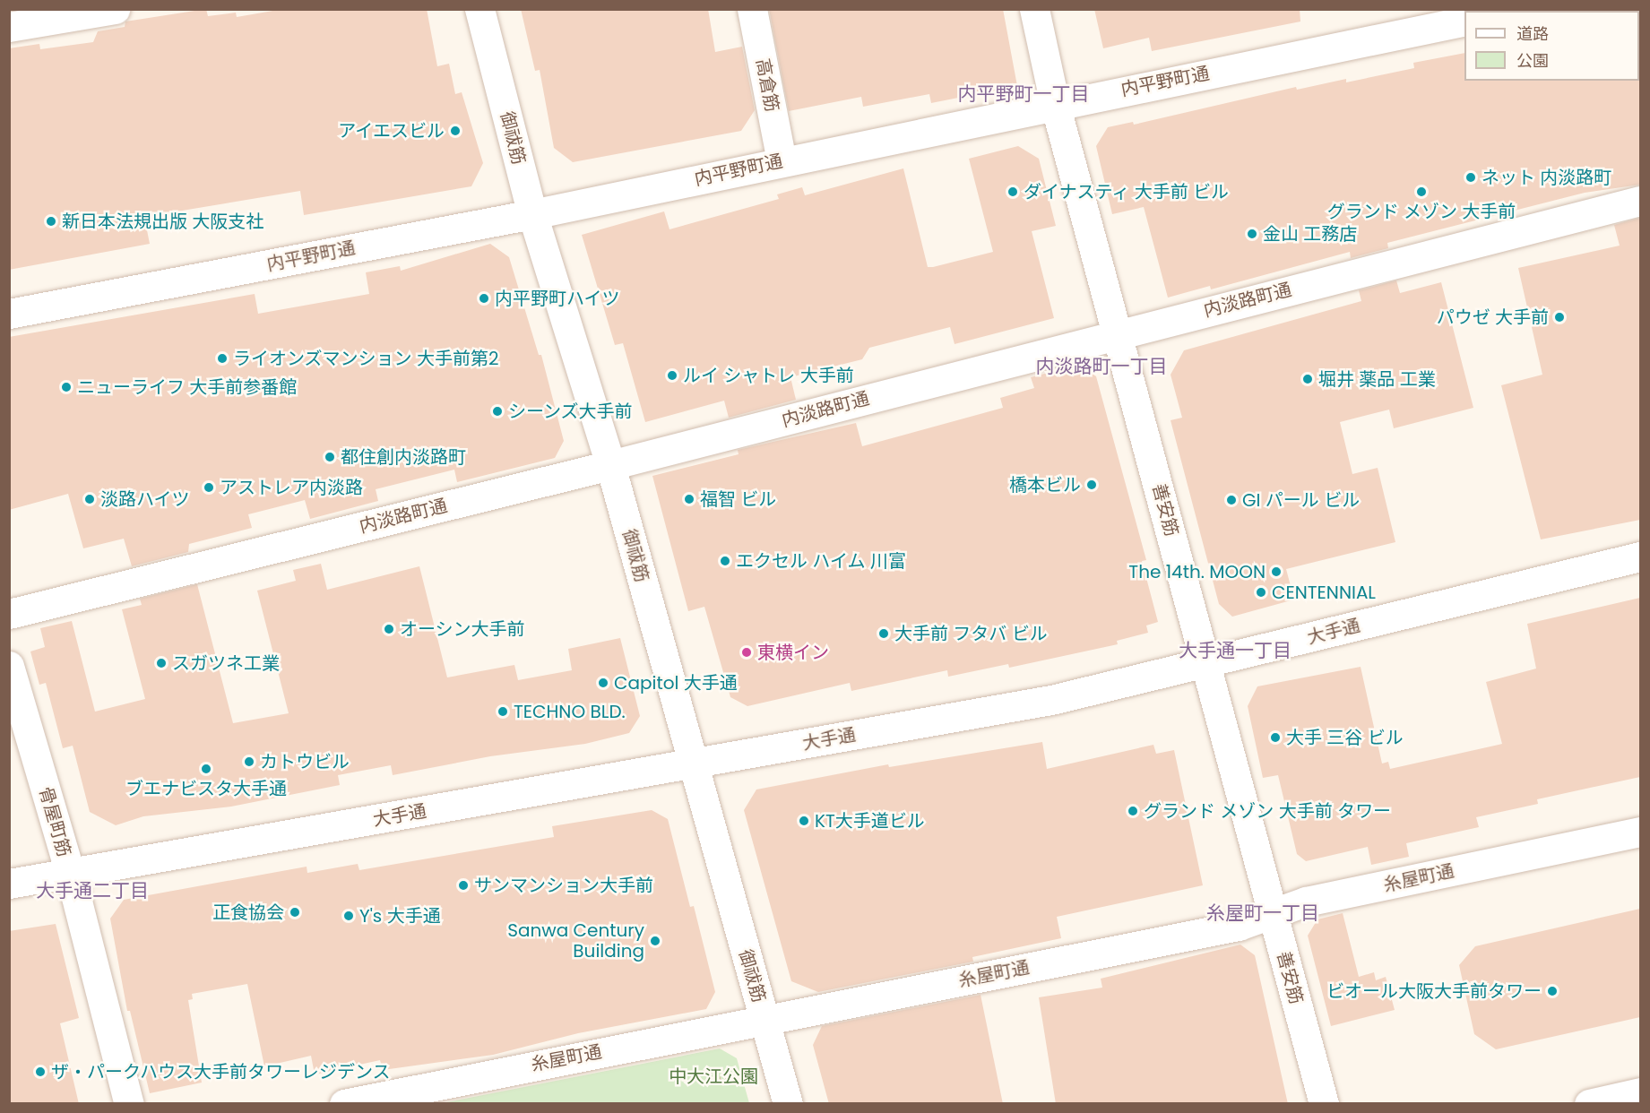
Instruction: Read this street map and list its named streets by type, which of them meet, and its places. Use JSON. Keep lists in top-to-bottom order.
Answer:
{
  "streets": {
    "street": [
      "内平野町通",
      "高倉筋",
      "御祓筋",
      "内淡路町通",
      "善安筋",
      "大手通",
      "骨屋町筋",
      "糸屋町通"
    ]
  },
  "crossings": [
    ["内平野町通", "高倉筋"],
    ["内平野町通", "御祓筋"],
    ["内平野町通", "善安筋"],
    ["御祓筋", "内淡路町通"],
    ["御祓筋", "大手通"],
    ["御祓筋", "糸屋町通"],
    ["内淡路町通", "善安筋"],
    ["善安筋", "大手通"],
    ["善安筋", "糸屋町通"],
    ["大手通", "骨屋町筋"]
  ],
  "districts": [
    "内平野町一丁目",
    "内淡路町一丁目",
    "大手通一丁目",
    "大手通二丁目",
    "糸屋町一丁目"
  ],
  "parks": ["中大江公園"],
  "places": [
    "アイエスビル",
    "ネット 内淡路町",
    "ダイナスティ 大手前 ビル",
    "グランド メゾン 大手前",
    "新日本法規出版 大阪支社",
    "金山 工務店",
    "内平野町ハイツ",
    "パウゼ 大手前",
    "ライオンズマンション 大手前第2",
    "ルイ シャトレ 大手前",
    "堀井 薬品 工業",
    "ニューライフ 大手前参番館",
    "シーンズ大手前",
    "都住創内淡路町",
    "橋本ビル",
    "アストレア内淡路",
    "淡路ハイツ",
    "福智 ビル",
    "GI パール ビル",
    "エクセル ハイム 川富",
    "The 14th. MOON",
    "CENTENNIAL",
    "オーシン大手前",
    "大手前 フタバ ビル",
    "東横イン",
    "スガツネ工業",
    "Capitol 大手通",
    "TECHNO BLD.",
    "大手 三谷 ビル",
    "カトウビル",
    "ブエナビスタ大手通",
    "グランド メゾン 大手前 タワー",
    "KT大手道ビル",
    "サンマンション大手前",
    "正食協会",
    "Y's 大手通",
    "Sanwa Century Building",
    "ビオール大阪大手前タワー",
    "ザ・パークハウス大手前タワーレジデンス"
  ],
  "legend": ["道路", "公園"]
}
